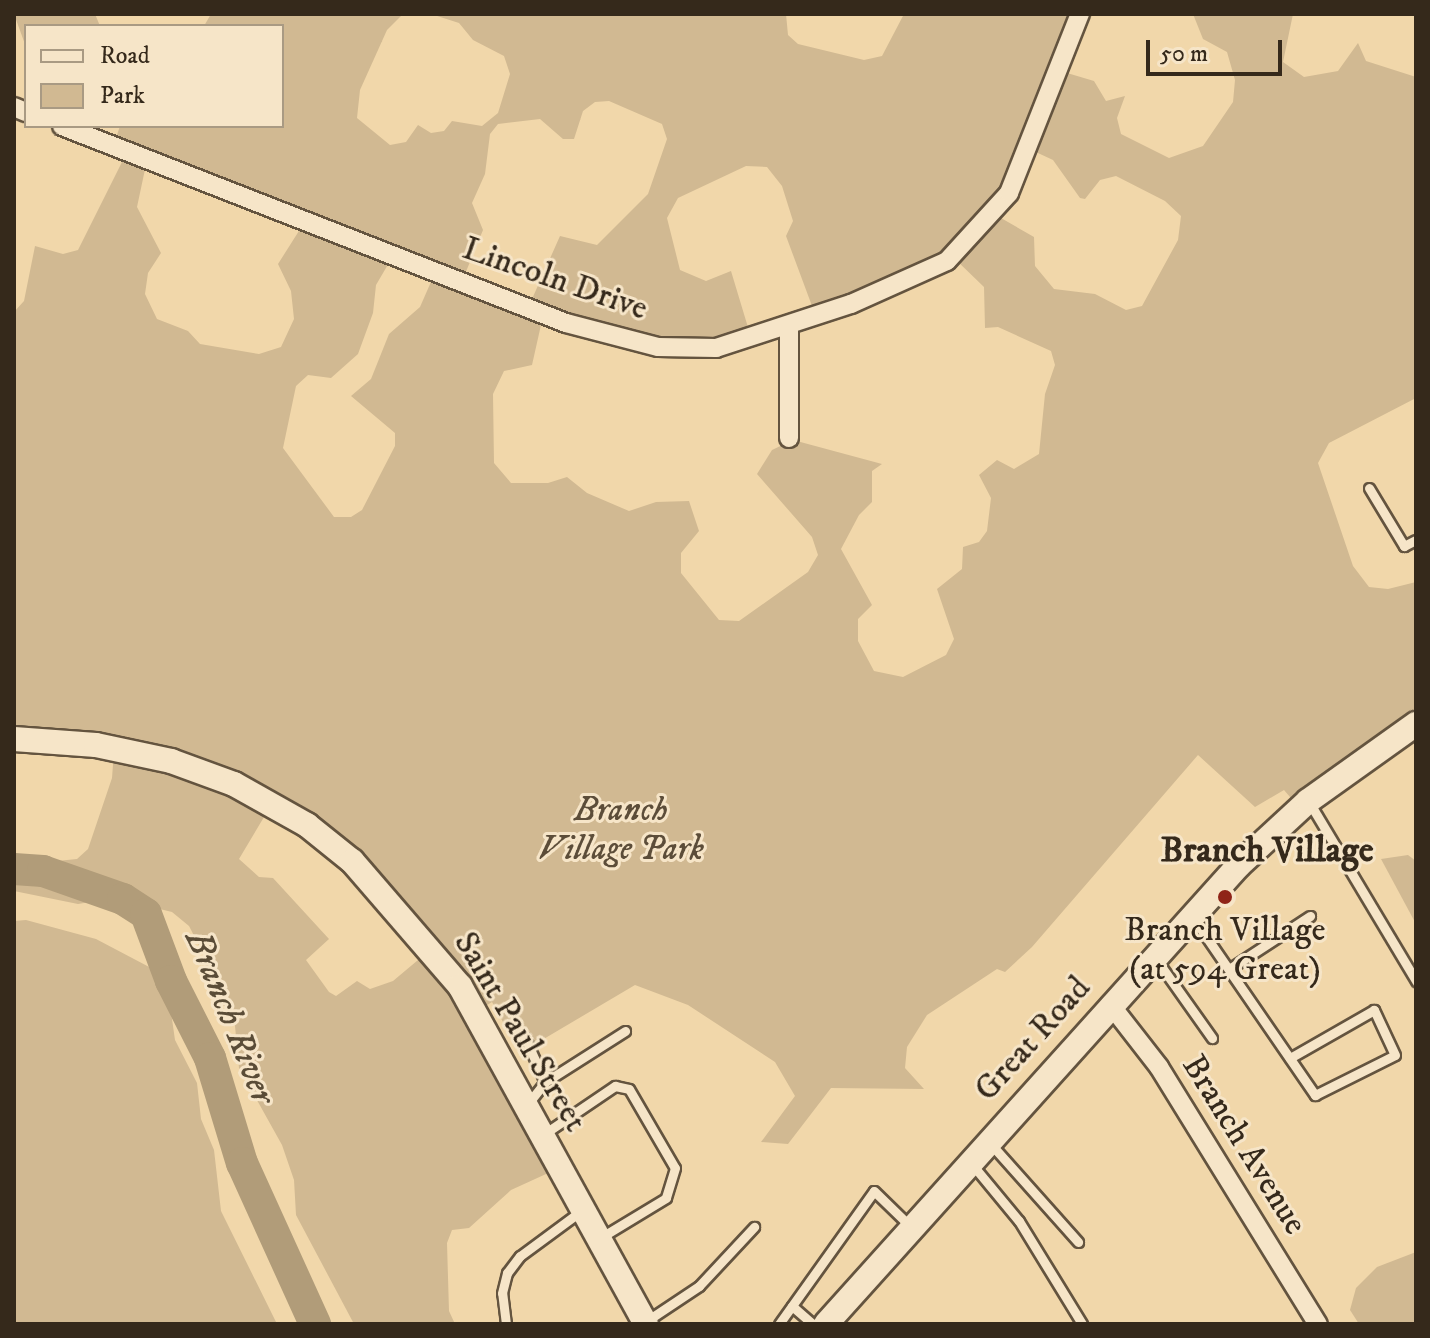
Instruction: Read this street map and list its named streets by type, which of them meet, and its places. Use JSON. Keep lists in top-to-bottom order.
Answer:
{
  "streets": {
    "main road": ["Saint Paul Street", "Great Road"],
    "street": ["Lincoln Drive", "Branch Avenue"]
  },
  "crossings": [
    ["Great Road", "Branch Avenue"]
  ],
  "districts": ["Branch Village"],
  "water": ["Branch River"],
  "parks": ["Branch Village Park"],
  "places": ["Branch Village (at 594 Great)"],
  "legend": ["Road", "Park"],
  "scale_bar": "50 m"
}
